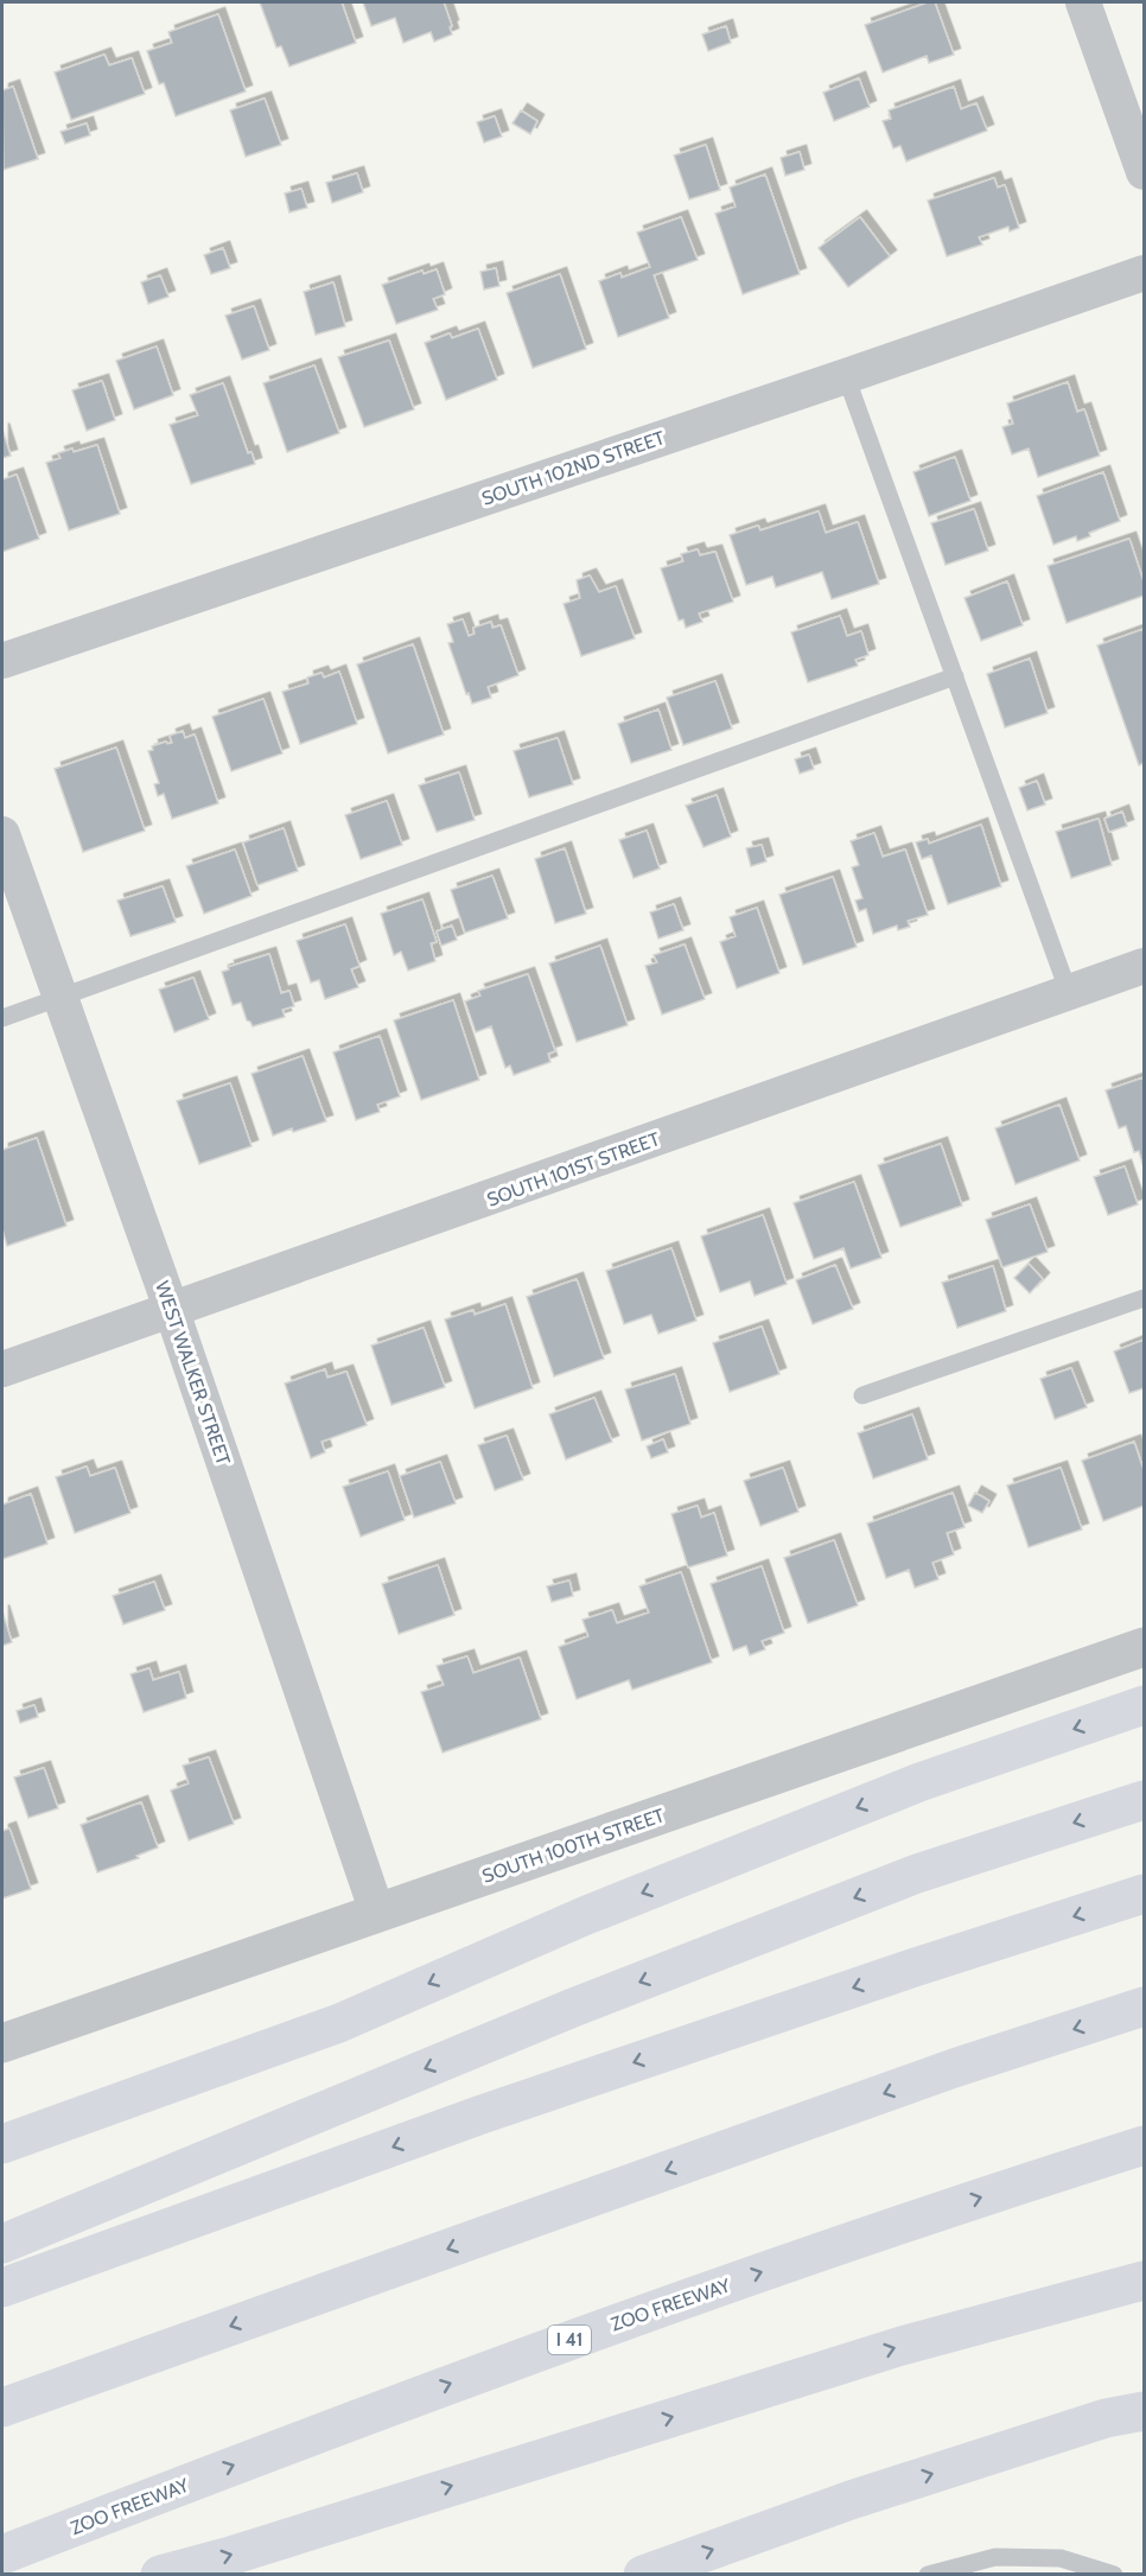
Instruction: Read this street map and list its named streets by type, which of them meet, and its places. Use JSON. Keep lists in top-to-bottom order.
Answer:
{
  "streets": {
    "highway": ["ZOO FREEWAY", "I 41"],
    "street": [
      "SOUTH 102ND STREET",
      "SOUTH 101ST STREET",
      "WEST WALKER STREET",
      "SOUTH 100TH STREET"
    ]
  },
  "crossings": [
    ["SOUTH 101ST STREET", "WEST WALKER STREET"],
    ["WEST WALKER STREET", "SOUTH 100TH STREET"]
  ]
}
